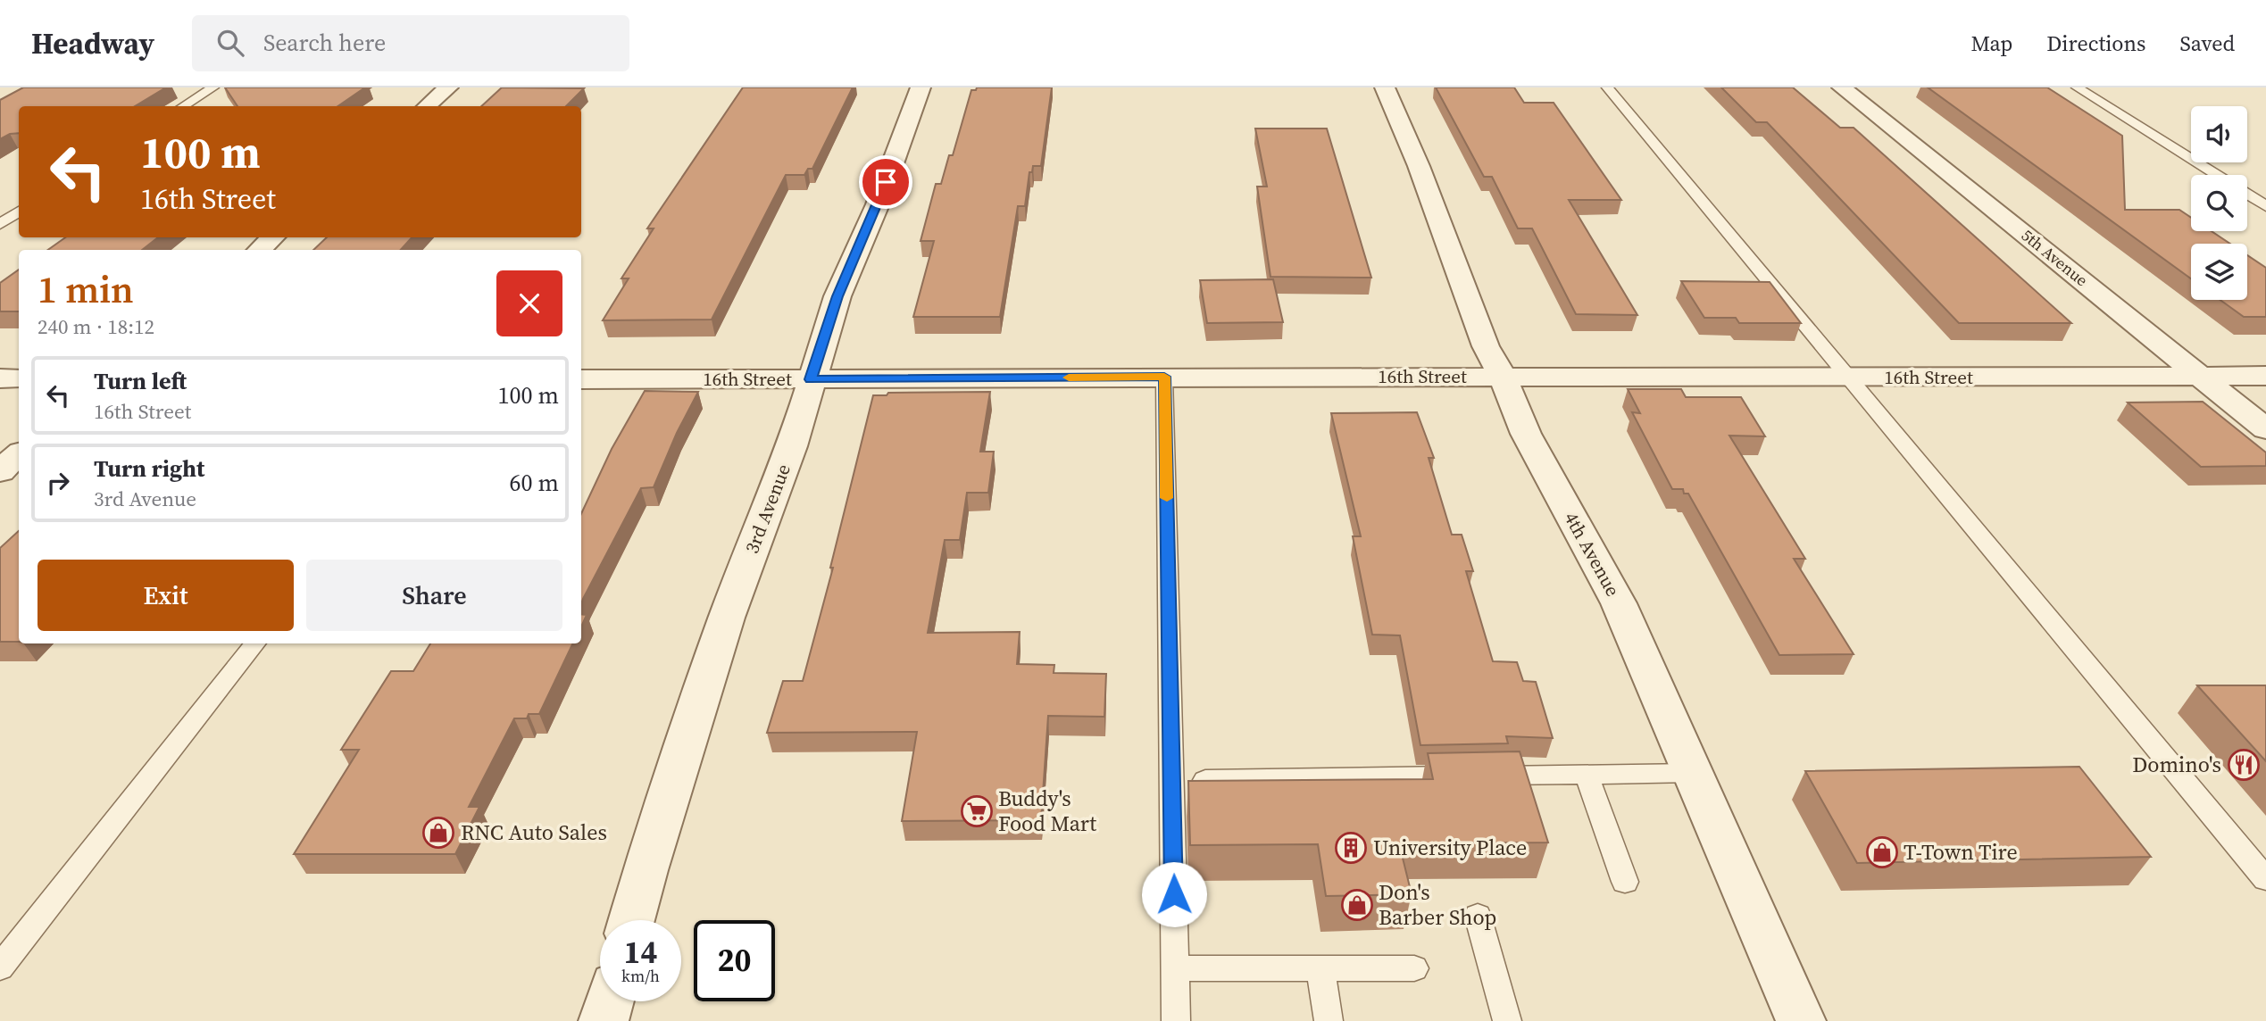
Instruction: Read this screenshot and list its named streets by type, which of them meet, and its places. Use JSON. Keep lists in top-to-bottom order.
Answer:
{
  "streets": {
    "street": [
      "5th Avenue",
      "16th Street",
      "3rd Avenue",
      "4th Avenue"
    ]
  },
  "crossings": [
    ["5th Avenue", "16th Street"],
    ["16th Street", "3rd Avenue"],
    ["16th Street", "4th Avenue"]
  ],
  "places": {
    "restaurant": ["Domino's"],
    "supermarket": ["Buddy's Food Mart"],
    "shop": ["RNC Auto Sales", "T-Town Tire", "Don's Barber Shop"],
    "building": ["University Place"]
  },
  "page": {
    "header": "Headway",
    "search": "Search here",
    "nav": ["Map", "Directions", "Saved"],
    "turn": ["100 m", "16th Street"],
    "heading": ["1 min", "240 m · 18:12"],
    "list": [
      {
        "name": "Turn left",
        "note": "16th Street",
        "value": "100 m"
      },
      {
        "name": "Turn right",
        "note": "3rd Avenue",
        "value": "60 m"
      }
    ],
    "buttons": ["Exit", "Share"],
    "speed": "14 km/h",
    "limit": "20"
  }
}
